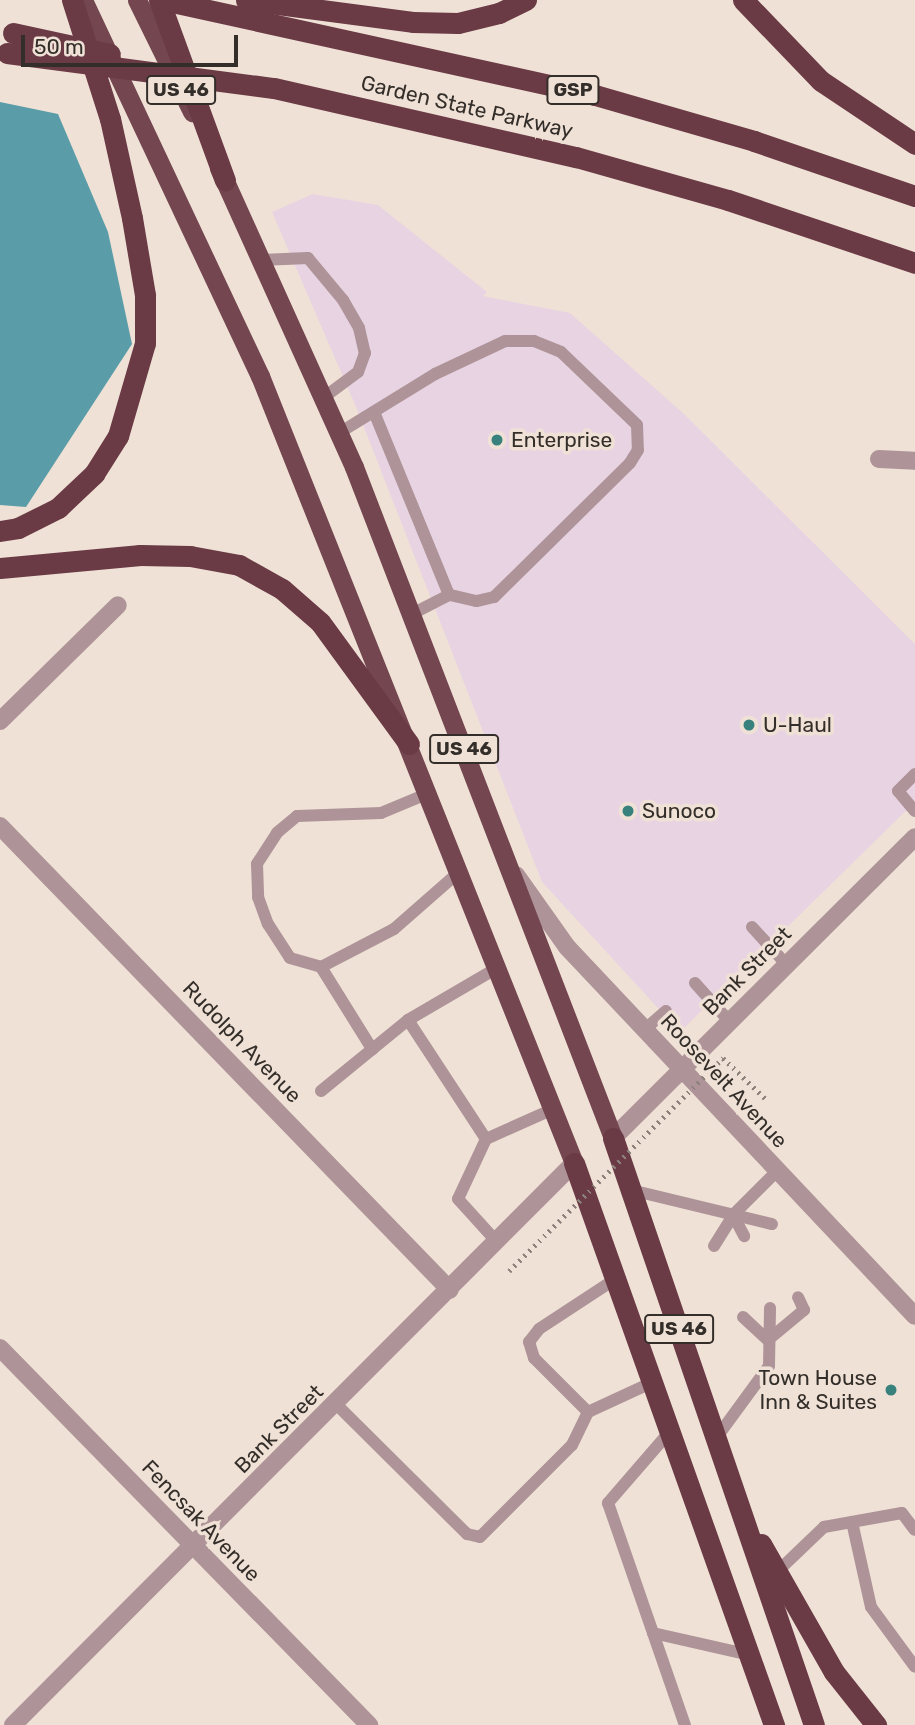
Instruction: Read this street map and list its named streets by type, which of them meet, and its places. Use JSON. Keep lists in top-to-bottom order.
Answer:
{
  "streets": {
    "highway": ["US 46", "GSP", "Garden State Parkway"],
    "street": [
      "Bank Street",
      "Rudolph Avenue",
      "Roosevelt Avenue",
      "Fencsak Avenue"
    ]
  },
  "crossings": [
    ["US 46", "Bank Street"],
    ["US 46", "Roosevelt Avenue"],
    ["Bank Street", "Rudolph Avenue"],
    ["Bank Street", "Roosevelt Avenue"],
    ["Bank Street", "Fencsak Avenue"]
  ],
  "places": [
    "Enterprise",
    "U-Haul",
    "Sunoco",
    "Town House Inn & Suites"
  ],
  "scale_bar": "50 m"
}
